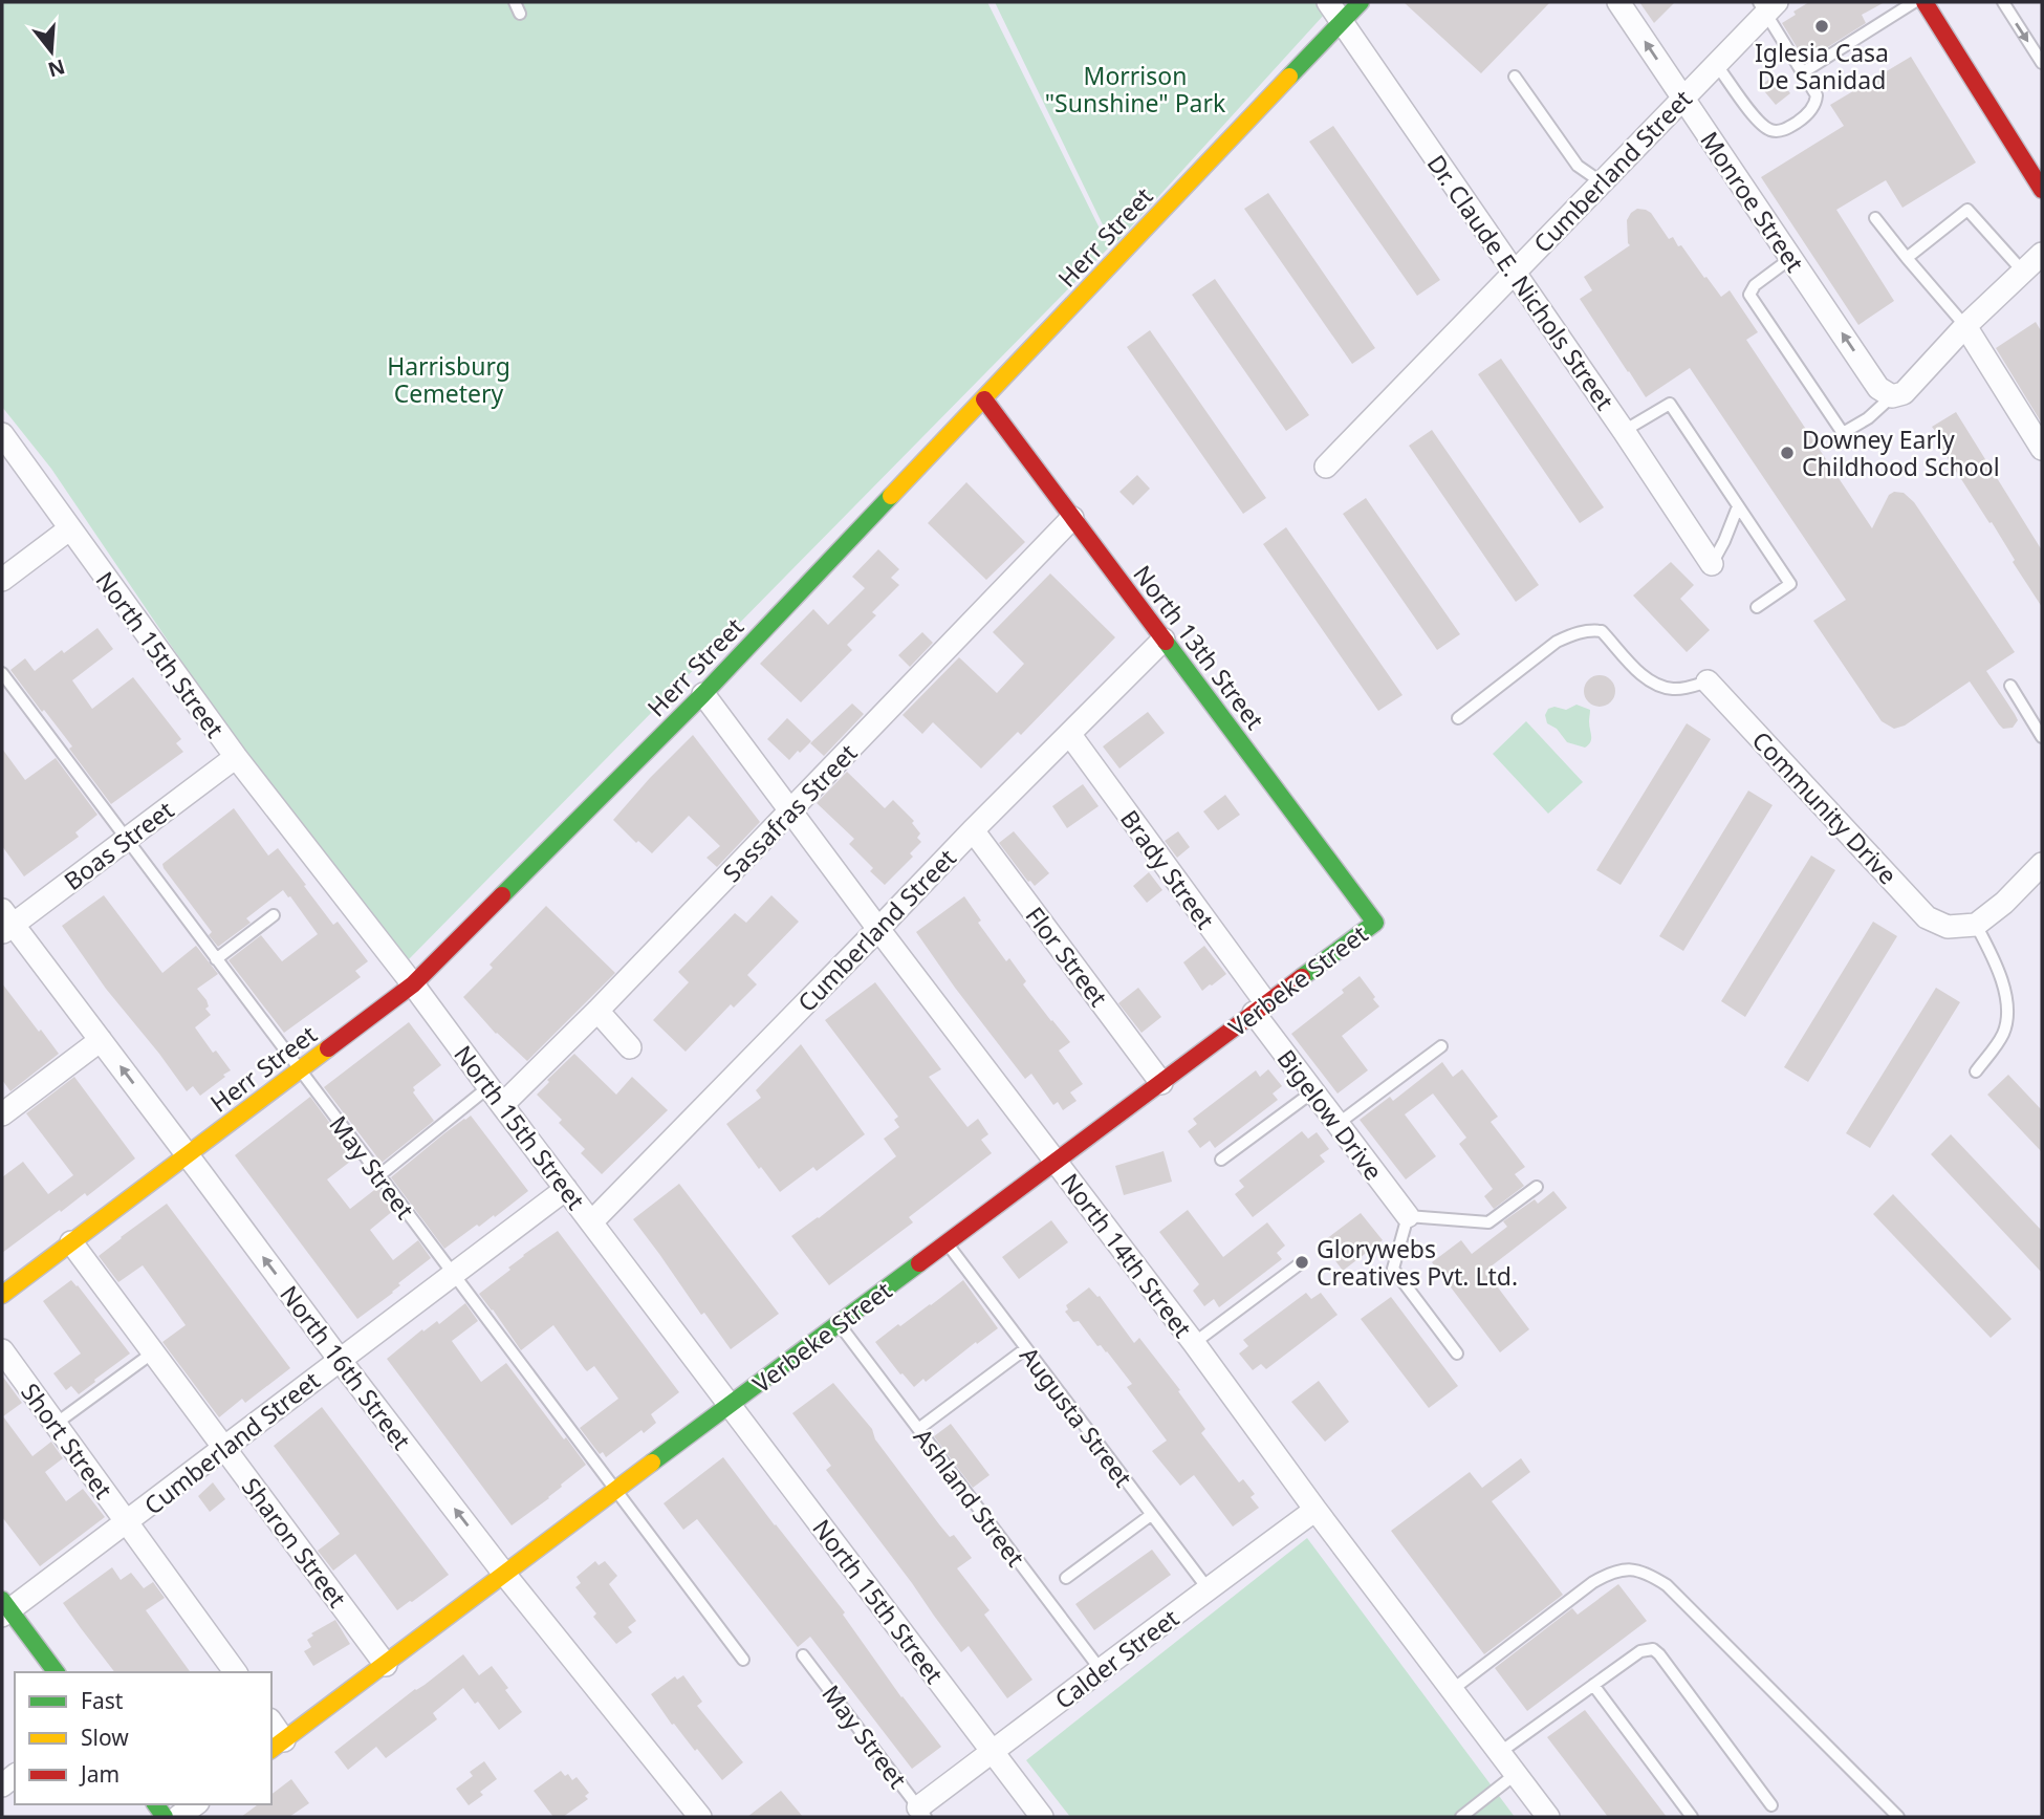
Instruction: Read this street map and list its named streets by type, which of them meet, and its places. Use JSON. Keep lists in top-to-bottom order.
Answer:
{
  "streets": {
    "main road": ["Herr Street", "North 13th Street", "Verbeke Street"],
    "street": [
      "Cumberland Street",
      "Monroe Street",
      "Dr. Claude E. Nichols Street",
      "North 15th Street",
      "Community Drive",
      "Sassafras Street",
      "Boas Street",
      "Brady Street",
      "Flor Street",
      "Bigelow Drive",
      "North 14th Street",
      "North 16th Street",
      "Short Street",
      "Sharon Street",
      "Calder Street"
    ],
    "lane": ["May Street", "Augusta Street", "Ashland Street"]
  },
  "crossings": [
    ["Cumberland Street", "Monroe Street"],
    ["Cumberland Street", "Dr. Claude E. Nichols Street"],
    ["Cumberland Street", "North 13th Street"],
    ["Cumberland Street", "North 15th Street"],
    ["Cumberland Street", "Brady Street"],
    ["Cumberland Street", "Flor Street"],
    ["Cumberland Street", "May Street"],
    ["Cumberland Street", "North 14th Street"],
    ["Cumberland Street", "North 16th Street"],
    ["Cumberland Street", "Short Street"],
    ["Cumberland Street", "Sharon Street"],
    ["Herr Street", "Dr. Claude E. Nichols Street"],
    ["Herr Street", "North 13th Street"],
    ["Herr Street", "North 15th Street"],
    ["Herr Street", "May Street"],
    ["Herr Street", "North 14th Street"],
    ["Herr Street", "North 16th Street"],
    ["Herr Street", "Sharon Street"],
    ["North 13th Street", "Sassafras Street"],
    ["North 13th Street", "Verbeke Street"],
    ["North 15th Street", "Sassafras Street"],
    ["North 15th Street", "Boas Street"],
    ["North 15th Street", "Verbeke Street"],
    ["North 15th Street", "Calder Street"],
    ["Sassafras Street", "North 14th Street"],
    ["Boas Street", "May Street"],
    ["Boas Street", "North 16th Street"],
    ["Brady Street", "Verbeke Street"],
    ["Brady Street", "Bigelow Drive"],
    ["Flor Street", "Verbeke Street"],
    ["Verbeke Street", "Bigelow Drive"],
    ["Verbeke Street", "May Street"],
    ["Verbeke Street", "North 14th Street"],
    ["Verbeke Street", "North 16th Street"],
    ["Verbeke Street", "Augusta Street"],
    ["Verbeke Street", "Ashland Street"],
    ["Verbeke Street", "Sharon Street"],
    ["May Street", "Calder Street"],
    ["North 14th Street", "Calder Street"],
    ["Augusta Street", "Calder Street"],
    ["Ashland Street", "Calder Street"]
  ],
  "one_way": ["Monroe Street", "North 16th Street"],
  "parks": ["Morrison \"Sunshine\" Park", "Harrisburg Cemetery"],
  "places": ["Iglesia Casa De Sanidad", "Downey Early Childhood School", "Glorywebs Creatives Pvt. Ltd."],
  "legend": ["Fast", "Slow", "Jam"],
  "north": "bottom"
}
